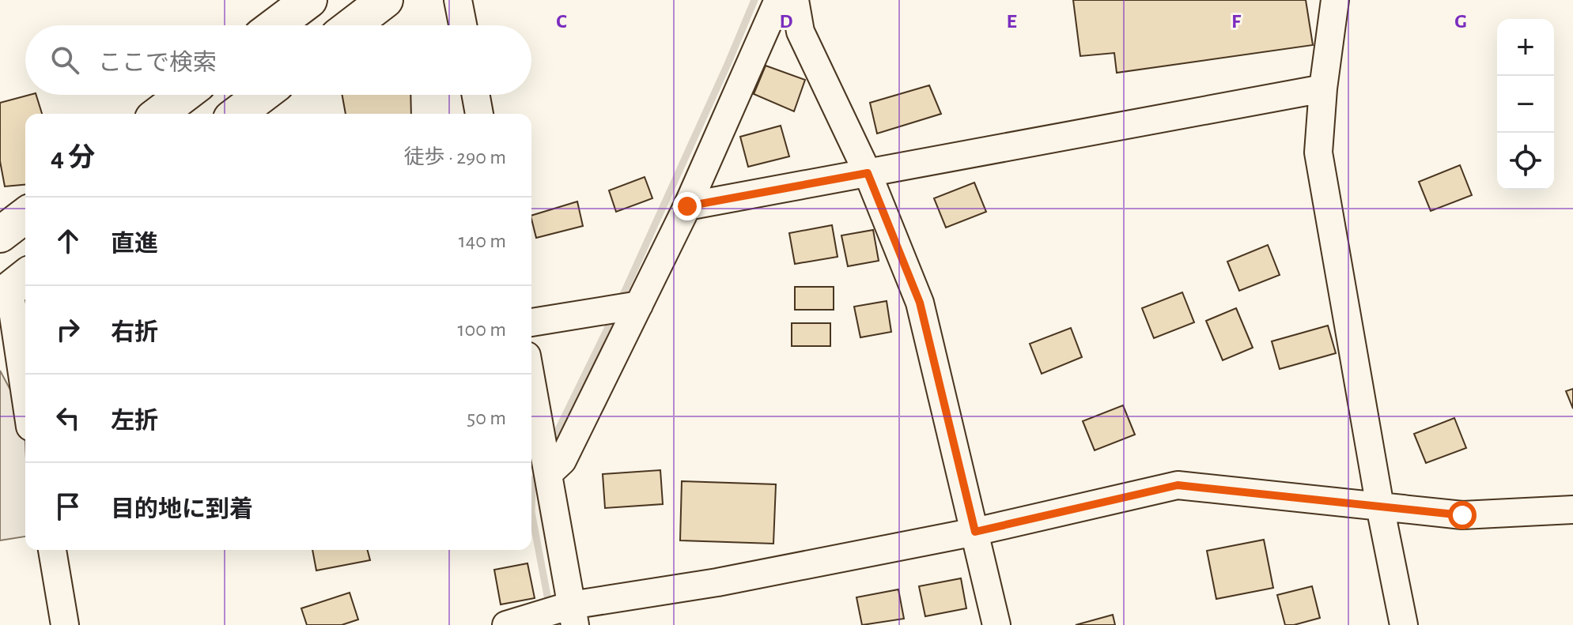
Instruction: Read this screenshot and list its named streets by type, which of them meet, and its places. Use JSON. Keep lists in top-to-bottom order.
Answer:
{
  "page": {
    "map_buttons": ["+", "−"],
    "search": "ここで検索",
    "heading": ["4 分", "徒歩 · 290 m"],
    "list": [
      ["直進", "140 m"],
      ["右折", "100 m"],
      ["左折", "50 m"],
      "目的地に到着"
    ]
  },
  "grid": {
    "columns": [
      "C",
      "D",
      "E",
      "F",
      "G"
    ]
  }
}
